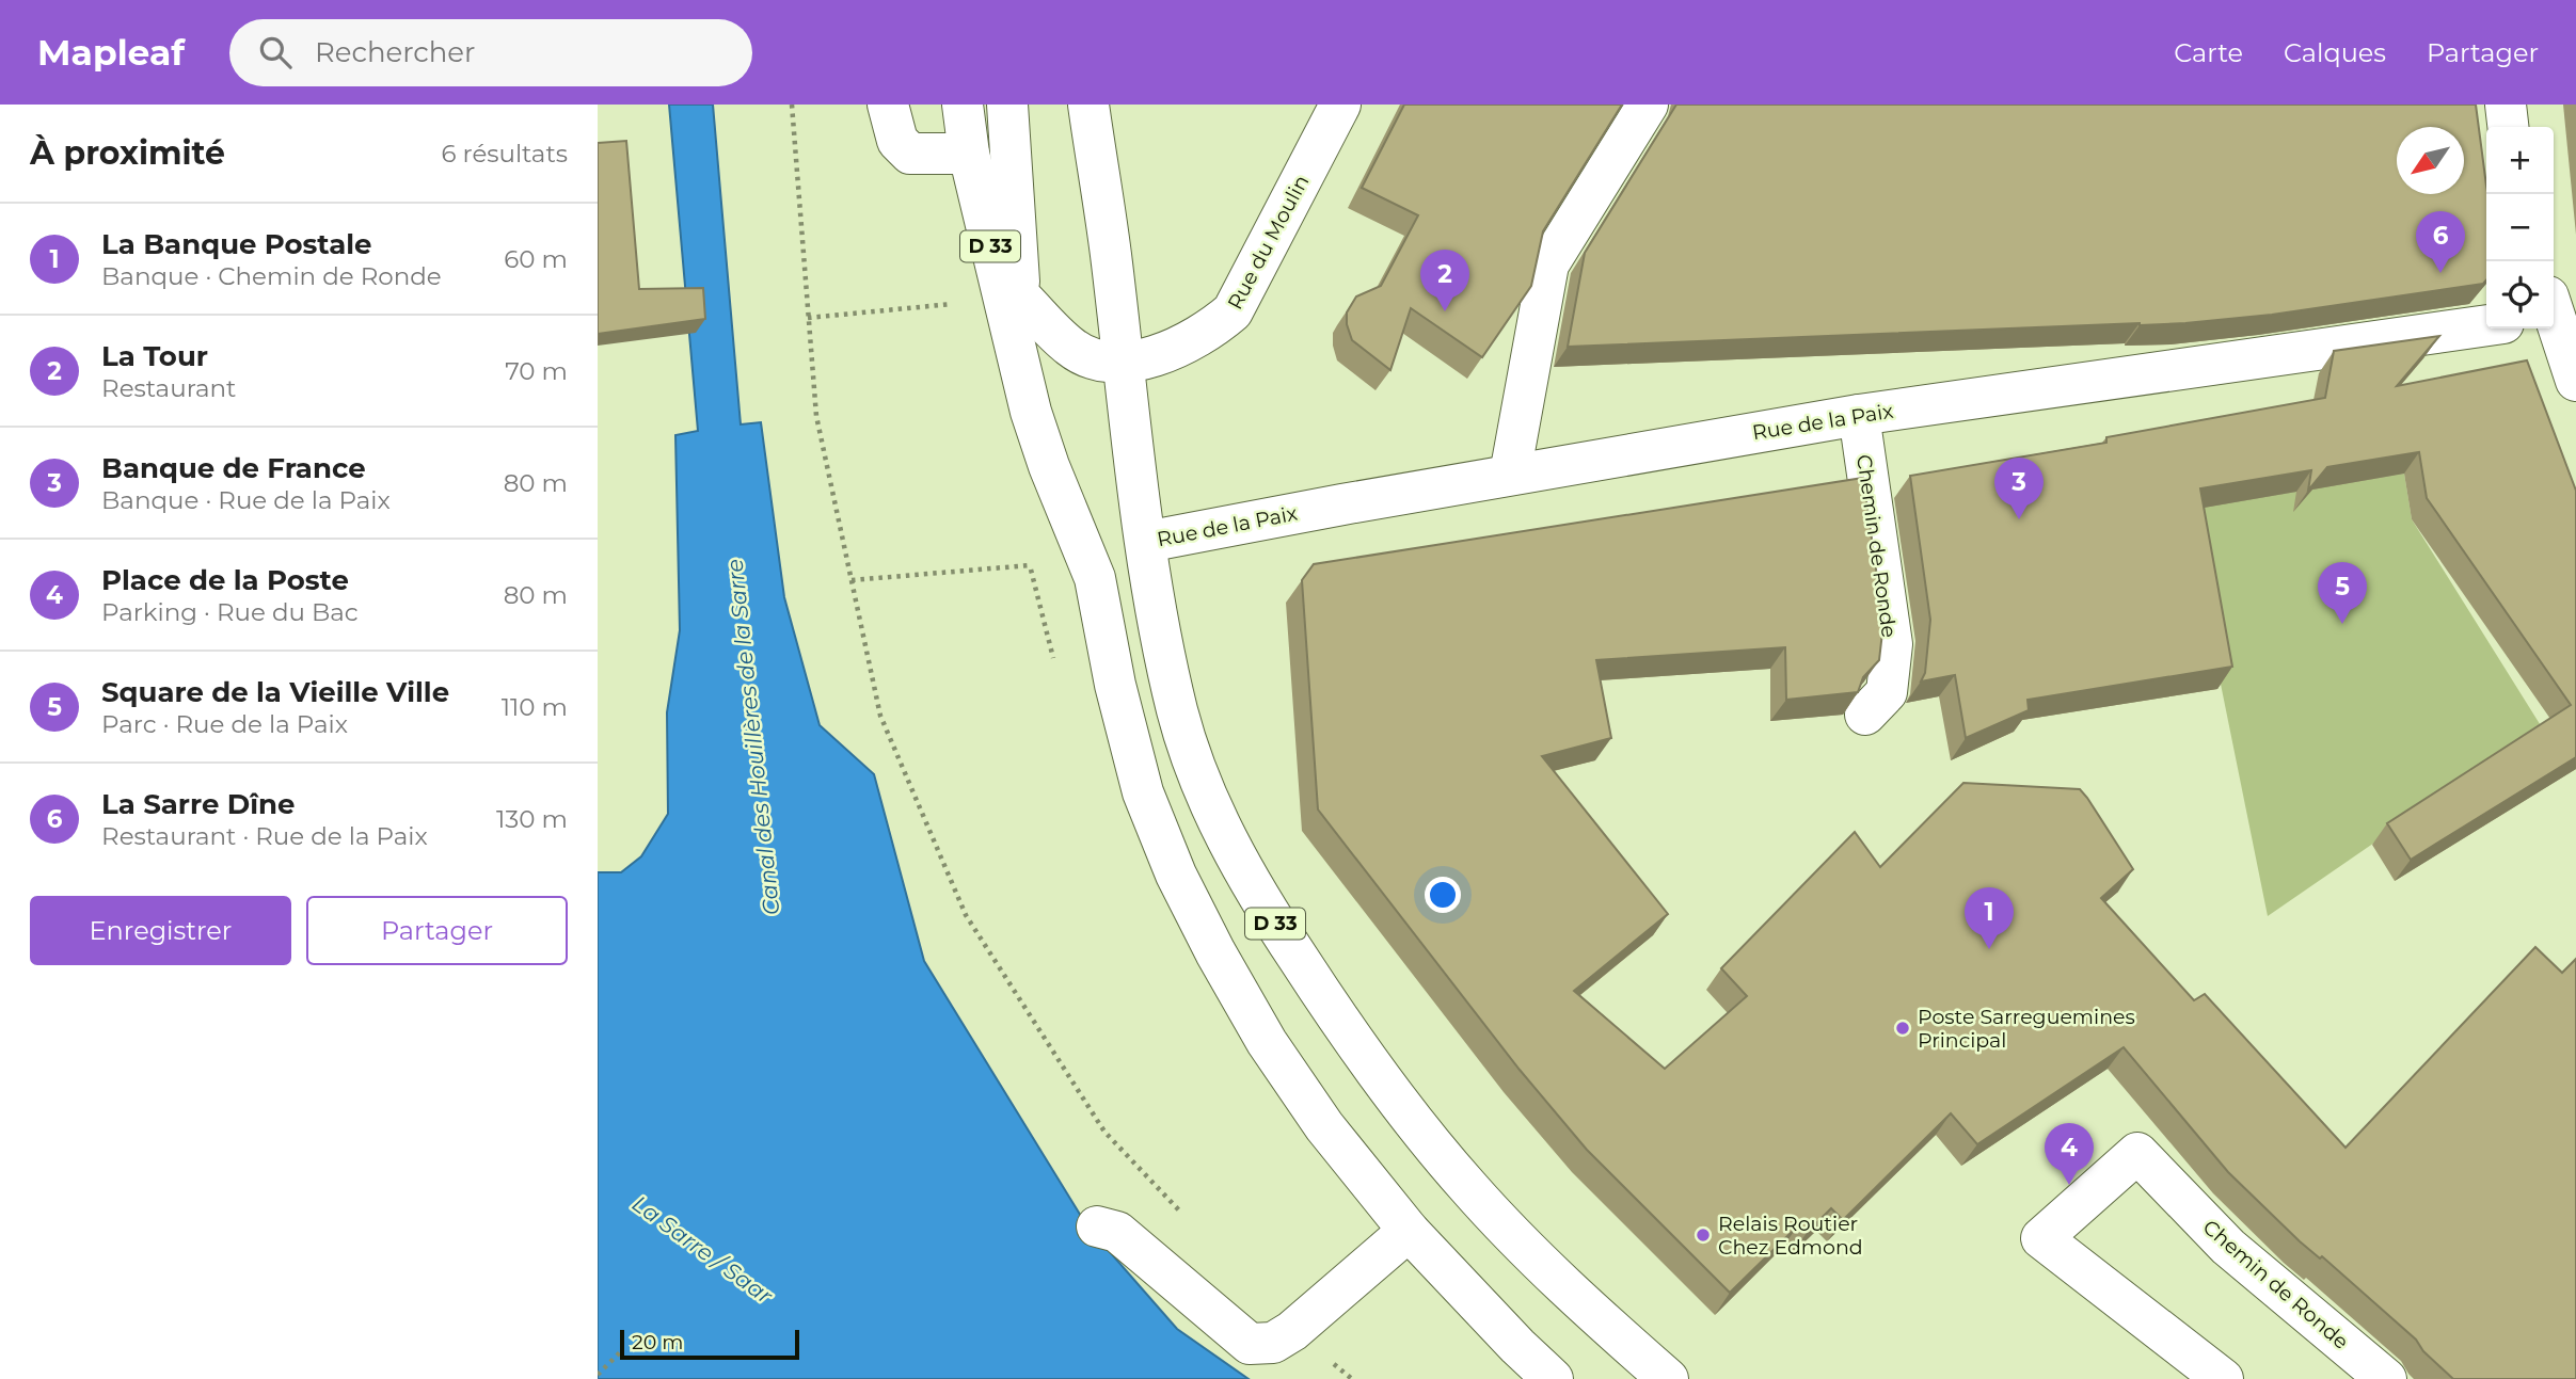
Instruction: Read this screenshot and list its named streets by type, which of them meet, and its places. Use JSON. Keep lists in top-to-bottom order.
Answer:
{
  "streets": {
    "main road": [
      "Rue du Moulin",
      "D 33",
      "Rue de la Paix",
      "Chemin de Ronde"
    ]
  },
  "crossings": [
    ["Rue du Moulin", "D 33"],
    ["D 33", "Rue de la Paix"],
    ["Rue de la Paix", "Chemin de Ronde"]
  ],
  "water": ["Canal des Houillères de la Sarre", "La Sarre / Saar"],
  "places": ["Poste Sarreguemines Principal", "Relais Routier Chez Edmond"],
  "scale_bar": "20 m",
  "north": "bottom left",
  "page": {
    "header": "Mapleaf",
    "search": "Rechercher",
    "nav": ["Carte", "Calques", "Partager"],
    "heading": ["À proximité", "6 résultats"],
    "map_buttons": ["+", "−"],
    "list": [
      {
        "mark": "1",
        "name": "La Banque Postale",
        "note": "Banque · Chemin de Ronde",
        "value": "60 m"
      },
      {
        "mark": "2",
        "name": "La Tour",
        "note": "Restaurant",
        "value": "70 m"
      },
      {
        "mark": "3",
        "name": "Banque de France",
        "note": "Banque · Rue de la Paix",
        "value": "80 m"
      },
      {
        "mark": "4",
        "name": "Place de la Poste",
        "note": "Parking · Rue du Bac",
        "value": "80 m"
      },
      {
        "mark": "5",
        "name": "Square de la Vieille Ville",
        "note": "Parc · Rue de la Paix",
        "value": "110 m"
      },
      {
        "mark": "6",
        "name": "La Sarre Dîne",
        "note": "Restaurant · Rue de la Paix",
        "value": "130 m"
      }
    ],
    "pins": [
      "6",
      "2",
      "3",
      "5",
      "1",
      "4"
    ],
    "buttons": ["Enregistrer", "Partager"],
    "scale": "20 m"
  }
}
